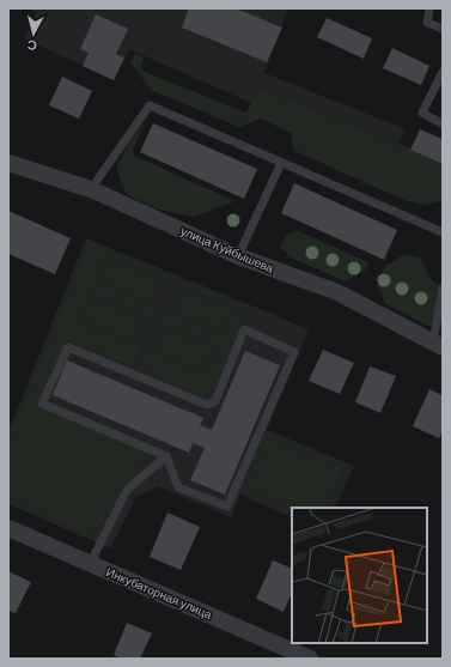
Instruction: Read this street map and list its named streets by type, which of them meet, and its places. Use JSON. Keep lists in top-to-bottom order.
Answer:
{
  "streets": {
    "street": ["улица Куйбышева", "Инкубаторная улица"]
  },
  "north": "bottom"
}
